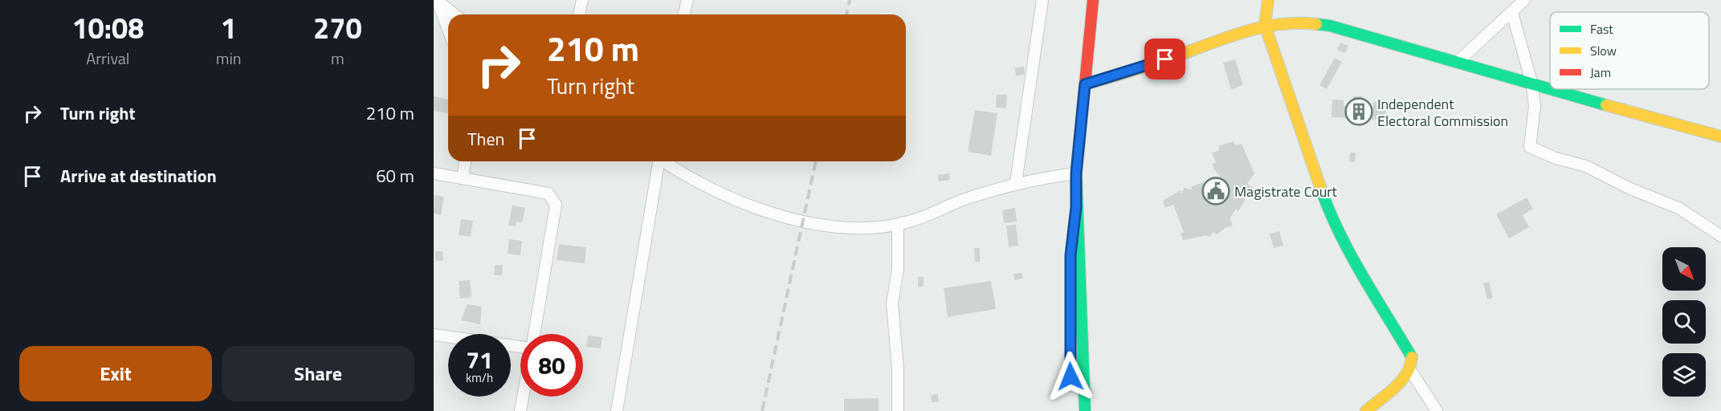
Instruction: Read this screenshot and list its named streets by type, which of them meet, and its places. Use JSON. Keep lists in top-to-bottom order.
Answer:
{
  "places": {
    "building": ["Independent Electoral Commission"],
    "public building": ["Magistrate Court"]
  },
  "legend": ["Fast", "Slow", "Jam"],
  "north": "bottom right",
  "page": {
    "eta": [
      "10:08",
      "Arrival",
      "1",
      "min",
      "270",
      "m"
    ],
    "turn": ["210 m", "Turn right"],
    "list": [
      {
        "name": "Turn right",
        "value": "210 m"
      },
      {
        "name": "Arrive at destination",
        "value": "60 m"
      }
    ],
    "then": "Then",
    "speed": "71 km/h",
    "limit": "80",
    "buttons": ["Exit", "Share"]
  }
}
